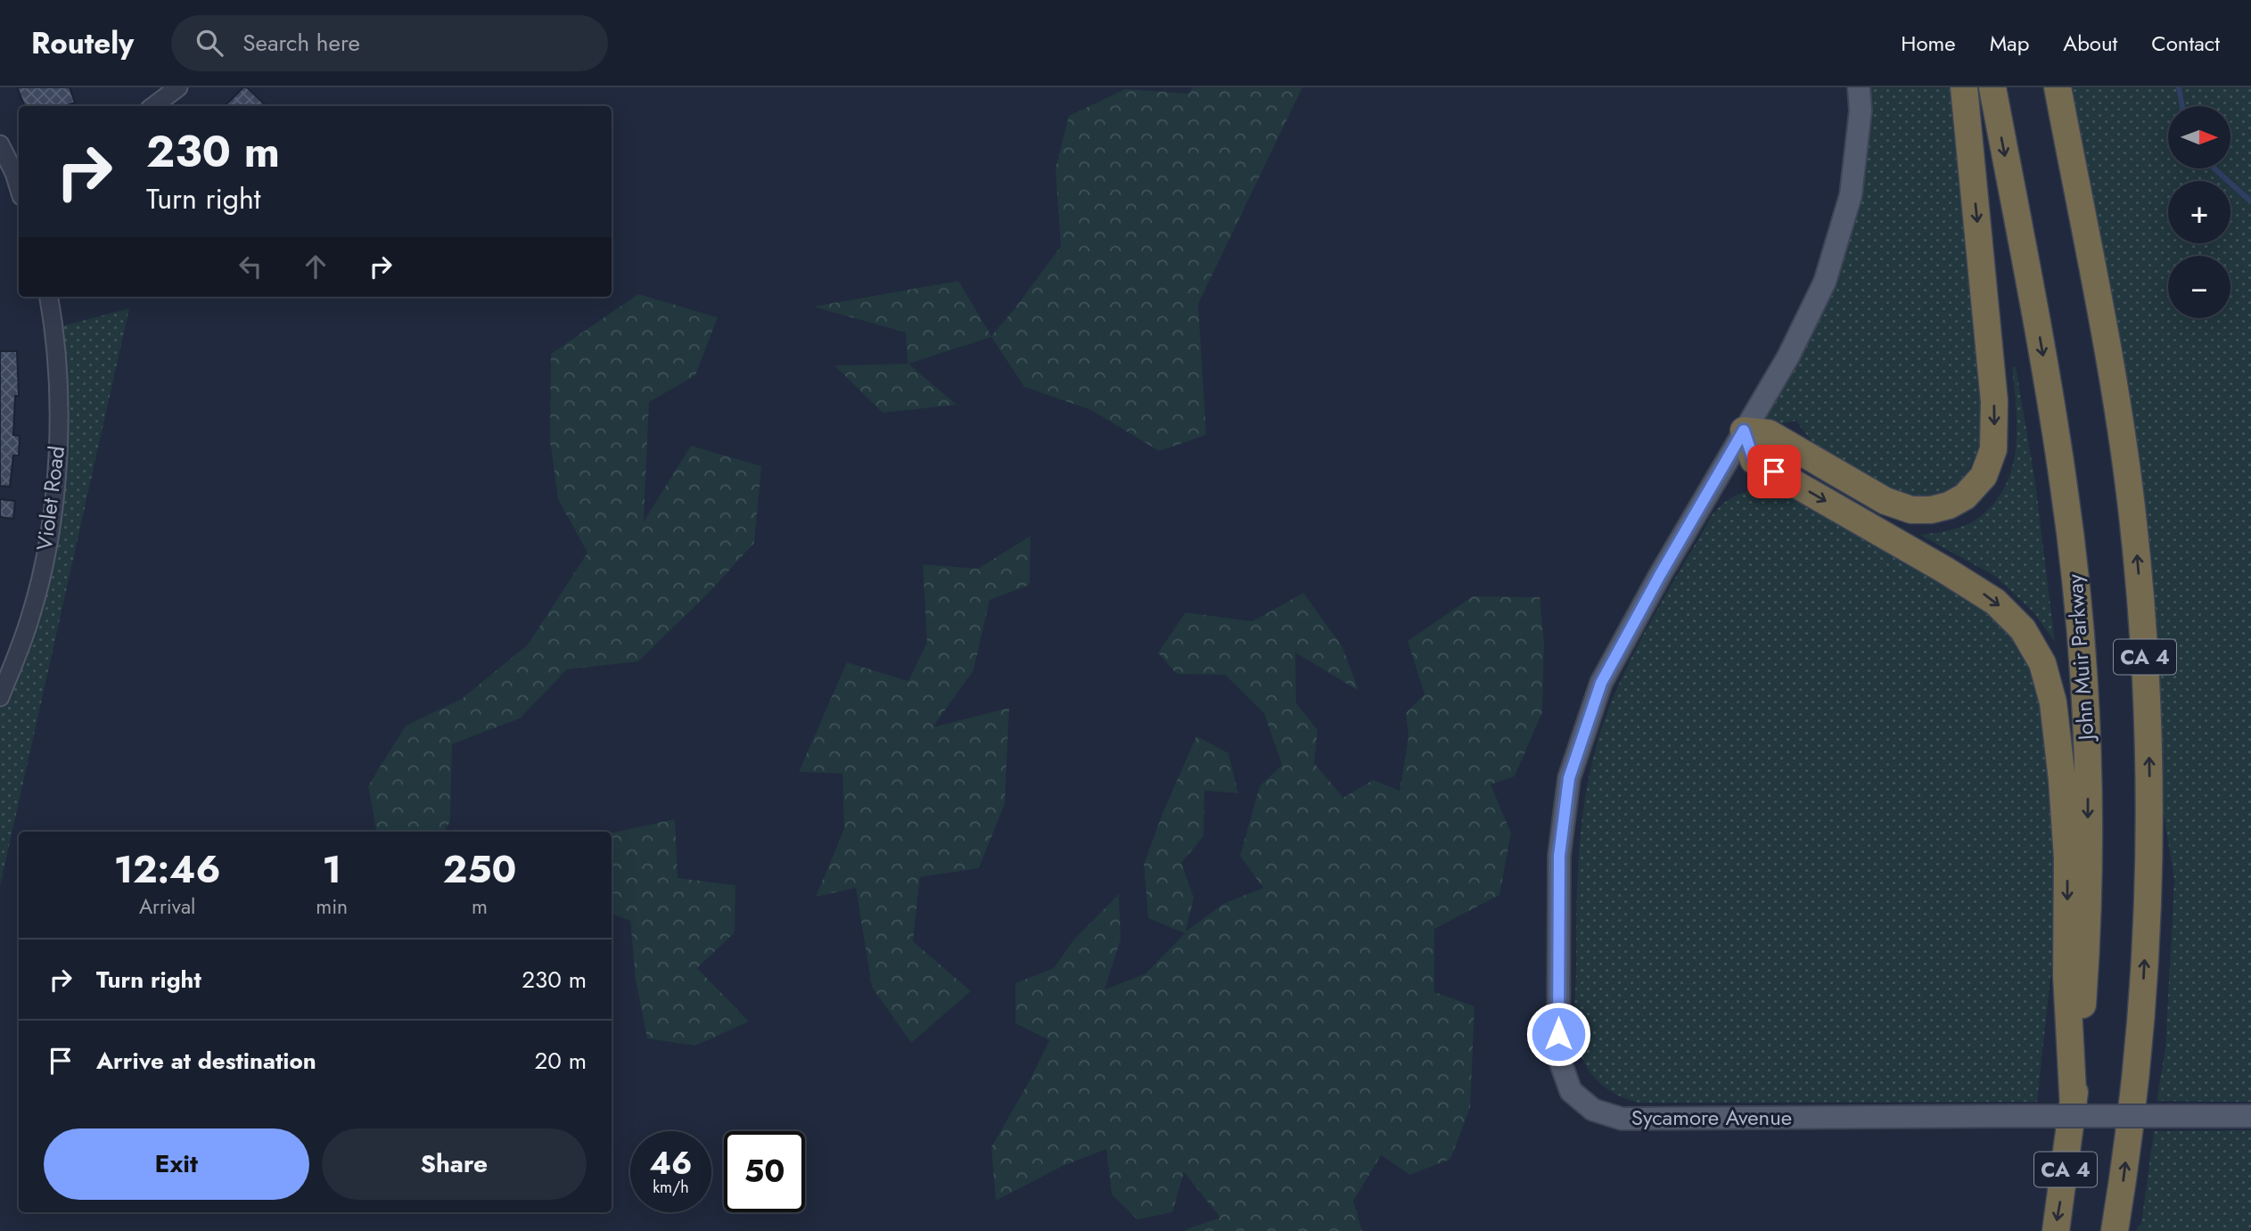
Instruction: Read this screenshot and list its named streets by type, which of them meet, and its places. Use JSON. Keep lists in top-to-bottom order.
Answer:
{
  "streets": {
    "highway": ["John Muir Parkway", "CA 4"],
    "main road": ["Sycamore Avenue"],
    "street": ["Violet Road"]
  },
  "north": "right",
  "page": {
    "header": "Routely",
    "search": "Search here",
    "nav": [
      "Home",
      "Map",
      "About",
      "Contact"
    ],
    "map_buttons": ["+", "−"],
    "turn": ["230 m", "Turn right"],
    "eta": [
      "12:46",
      "Arrival",
      "1",
      "min",
      "250",
      "m"
    ],
    "list": [
      {
        "name": "Turn right",
        "value": "230 m"
      },
      {
        "name": "Arrive at destination",
        "value": "20 m"
      }
    ],
    "buttons": ["Exit", "Share"],
    "speed": "46 km/h",
    "limit": "50"
  }
}
